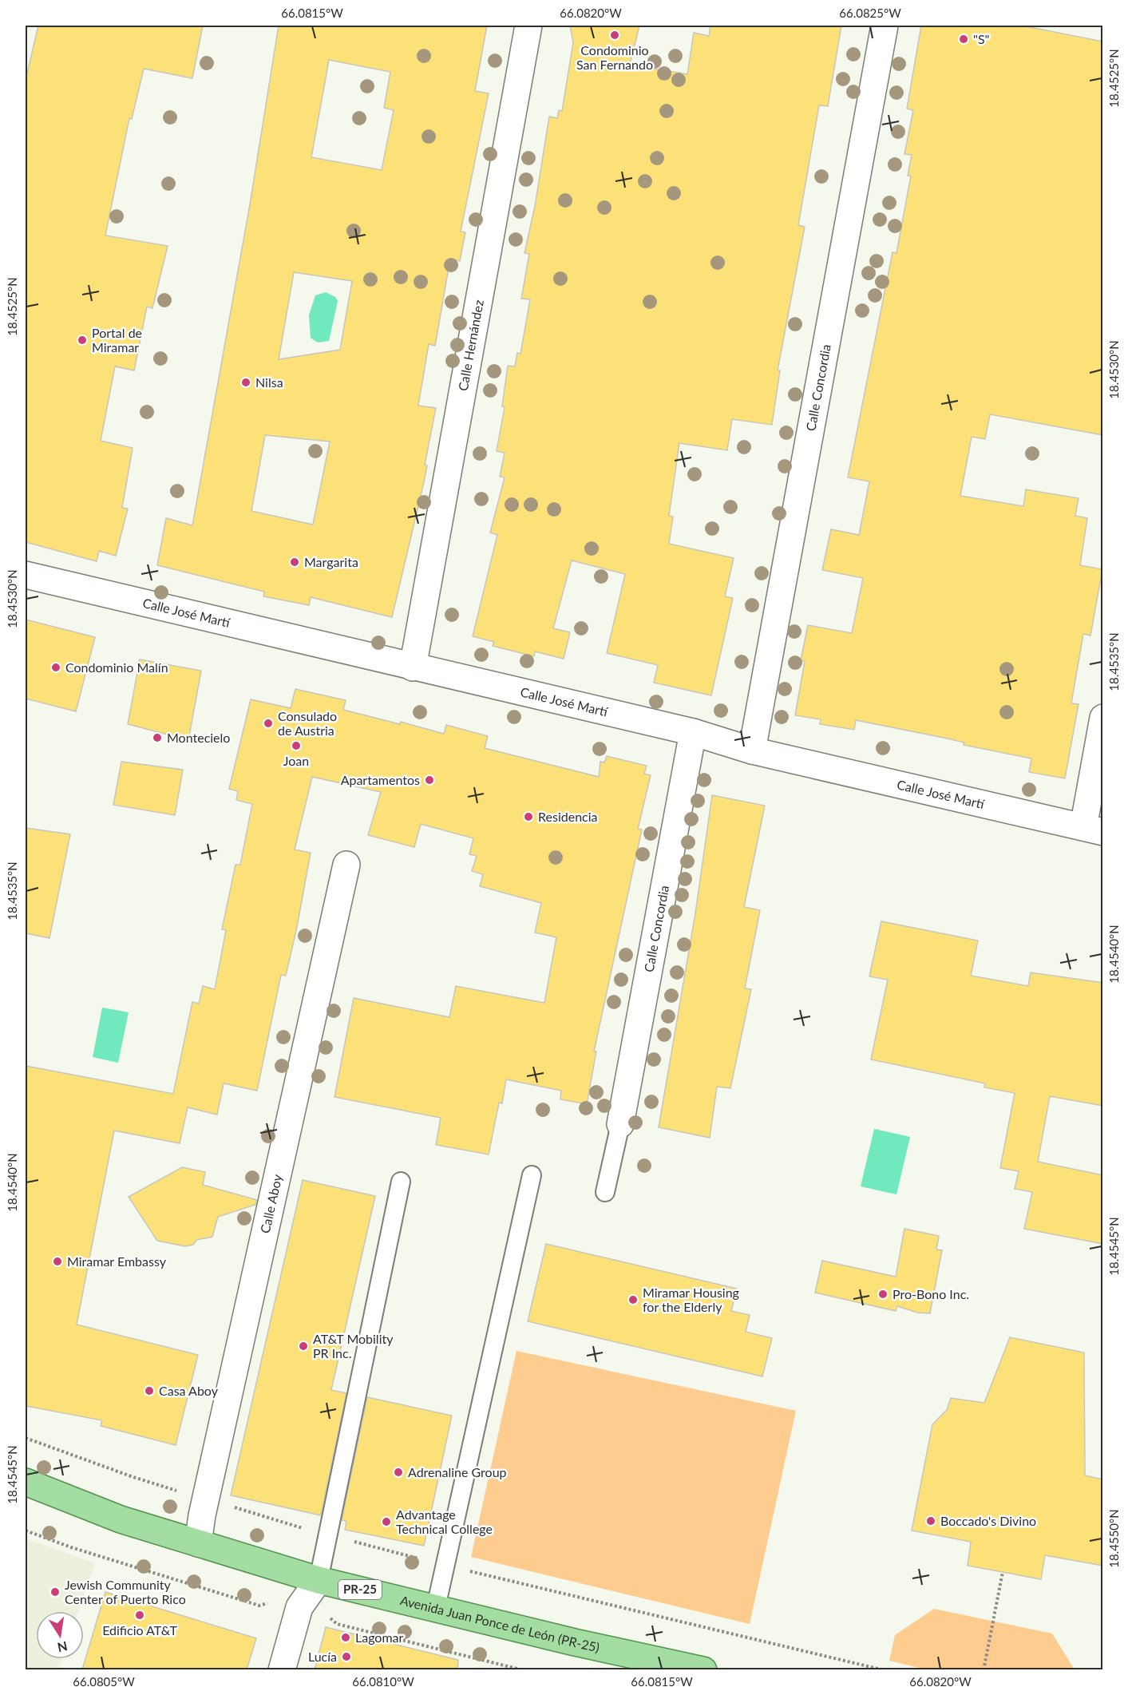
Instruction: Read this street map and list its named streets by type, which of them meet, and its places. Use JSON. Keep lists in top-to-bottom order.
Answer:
{
  "streets": {
    "main road": ["PR-25", "Avenida Juan Ponce de León (PR-25)"],
    "street": [
      "Calle Hernández",
      "Calle Concordia",
      "Calle José Martí",
      "Calle Aboy"
    ]
  },
  "crossings": [
    ["Calle Hernández", "Calle José Martí"],
    ["Calle Concordia", "Calle José Martí"],
    ["Calle Aboy", "Avenida Juan Ponce de León (PR-25)"]
  ],
  "places": [
    "Condominio San Fernando",
    "\"S\"",
    "Portal de Miramar",
    "Nilsa",
    "Margarita",
    "Condominio Malín",
    "Consulado de Austria",
    "Montecielo",
    "Joan",
    "Apartamentos",
    "Residencia",
    "Miramar Embassy",
    "Pro-Bono Inc.",
    "Miramar Housing for the Elderly",
    "AT&T Mobility PR Inc.",
    "Casa Aboy",
    "Adrenaline Group",
    "Boccado's Divino",
    "Advantage Technical College",
    "Jewish Community Center of Puerto Rico",
    "Edificio AT&T",
    "Lagomar",
    "Lucía"
  ],
  "north": "bottom",
  "coordinates": [
    "66.0815°W",
    "66.0820°W",
    "66.0825°W",
    "18.4525°N",
    "18.4530°N",
    "18.4535°N",
    "18.4540°N",
    "18.4545°N",
    "18.4550°N",
    "66.0805°W",
    "66.0810°W"
  ]
}
